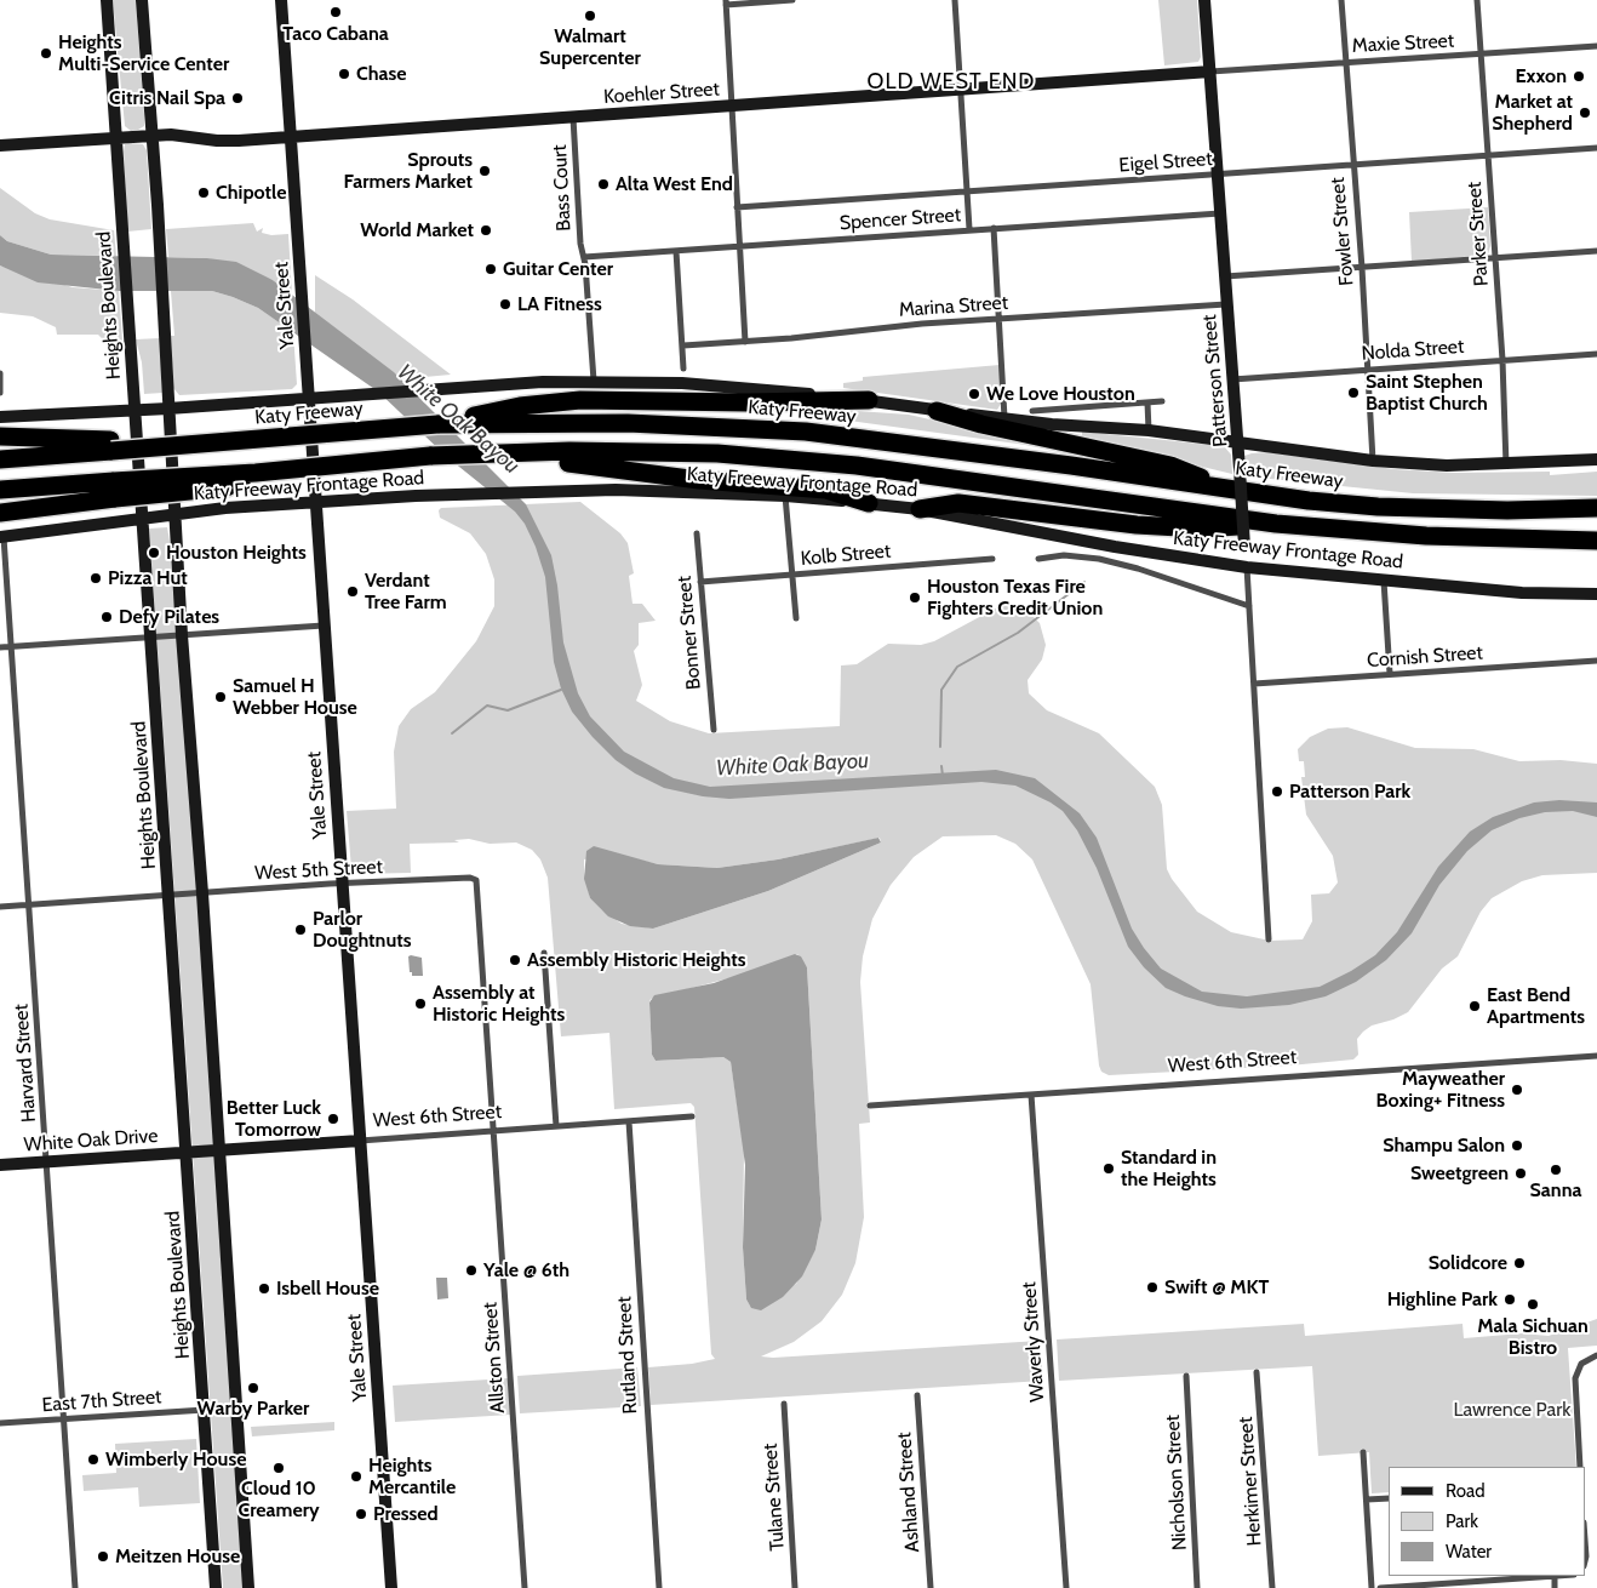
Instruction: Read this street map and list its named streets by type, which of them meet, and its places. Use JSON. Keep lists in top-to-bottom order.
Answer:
{
  "streets": {
    "highway": ["Katy Freeway"],
    "main road": [
      "Koehler Street",
      "Heights Boulevard",
      "Yale Street",
      "Patterson Street",
      "Katy Freeway Frontage Road",
      "West 6th Street",
      "White Oak Drive"
    ],
    "street": [
      "Maxie Street",
      "Eigel Street",
      "Bass Court",
      "Spencer Street",
      "Fowler Street",
      "Parker Street",
      "Marina Street",
      "Nolda Street",
      "Kolb Street",
      "Bonner Street",
      "Cornish Street",
      "West 5th Street",
      "Harvard Street",
      "Waverly Street",
      "Rutland Street",
      "Allston Street",
      "East 7th Street",
      "Herkimer Street",
      "Nicholson Street",
      "Ashland Street",
      "Tulane Street"
    ]
  },
  "crossings": [
    ["Maxie Street", "Koehler Street"],
    ["Maxie Street", "Fowler Street"],
    ["Maxie Street", "Parker Street"],
    ["Maxie Street", "Patterson Street"],
    ["Koehler Street", "Bass Court"],
    ["Koehler Street", "Heights Boulevard"],
    ["Koehler Street", "Yale Street"],
    ["Koehler Street", "Patterson Street"],
    ["Eigel Street", "Fowler Street"],
    ["Eigel Street", "Parker Street"],
    ["Eigel Street", "Patterson Street"],
    ["Bass Court", "Spencer Street"],
    ["Spencer Street", "Patterson Street"],
    ["Fowler Street", "Nolda Street"],
    ["Parker Street", "Nolda Street"],
    ["Heights Boulevard", "Katy Freeway Frontage Road"],
    ["Heights Boulevard", "West 5th Street"],
    ["Heights Boulevard", "West 6th Street"],
    ["Heights Boulevard", "White Oak Drive"],
    ["Heights Boulevard", "East 7th Street"],
    ["Yale Street", "Katy Freeway Frontage Road"],
    ["Yale Street", "West 5th Street"],
    ["Yale Street", "West 6th Street"],
    ["Marina Street", "Patterson Street"],
    ["Nolda Street", "Patterson Street"],
    ["Patterson Street", "Katy Freeway Frontage Road"],
    ["Patterson Street", "Cornish Street"],
    ["Katy Freeway Frontage Road", "Harvard Street"],
    ["Kolb Street", "Bonner Street"],
    ["West 5th Street", "Harvard Street"],
    ["West 5th Street", "Allston Street"],
    ["West 6th Street", "White Oak Drive"],
    ["West 6th Street", "Waverly Street"],
    ["West 6th Street", "Rutland Street"],
    ["West 6th Street", "Allston Street"],
    ["Harvard Street", "White Oak Drive"],
    ["Harvard Street", "East 7th Street"]
  ],
  "districts": ["OLD WEST END"],
  "water": ["White Oak Bayou"],
  "parks": ["Lawrence Park"],
  "places": [
    "Taco Cabana",
    "Walmart Supercenter",
    "Heights Multi-Service Center",
    "Chase",
    "Exxon",
    "Citris Nail Spa",
    "Market at Shepherd",
    "Sprouts Farmers Market",
    "Alta West End",
    "Chipotle",
    "World Market",
    "Guitar Center",
    "LA Fitness",
    "Saint Stephen Baptist Church",
    "We Love Houston",
    "Houston Heights",
    "Pizza Hut",
    "Verdant Tree Farm",
    "Houston Texas Fire Fighters Credit Union",
    "Defy Pilates",
    "Samuel H Webber House",
    "Patterson Park",
    "Parlor Doughtnuts",
    "Assembly Historic Heights",
    "Assembly at Historic Heights",
    "East Bend Apartments",
    "Mayweather Boxing+ Fitness",
    "Better Luck Tomorrow",
    "Shampu Salon",
    "Standard in the Heights",
    "Sanna",
    "Sweetgreen",
    "Solidcore",
    "Yale @ 6th",
    "Swift @ MKT",
    "Isbell House",
    "Highline Park",
    "Mala Sichuan Bistro",
    "Warby Parker",
    "Wimberly House",
    "Cloud 10 Creamery",
    "Heights Mercantile",
    "Pressed",
    "Meitzen House"
  ],
  "legend": ["Road", "Park", "Water"]
}
